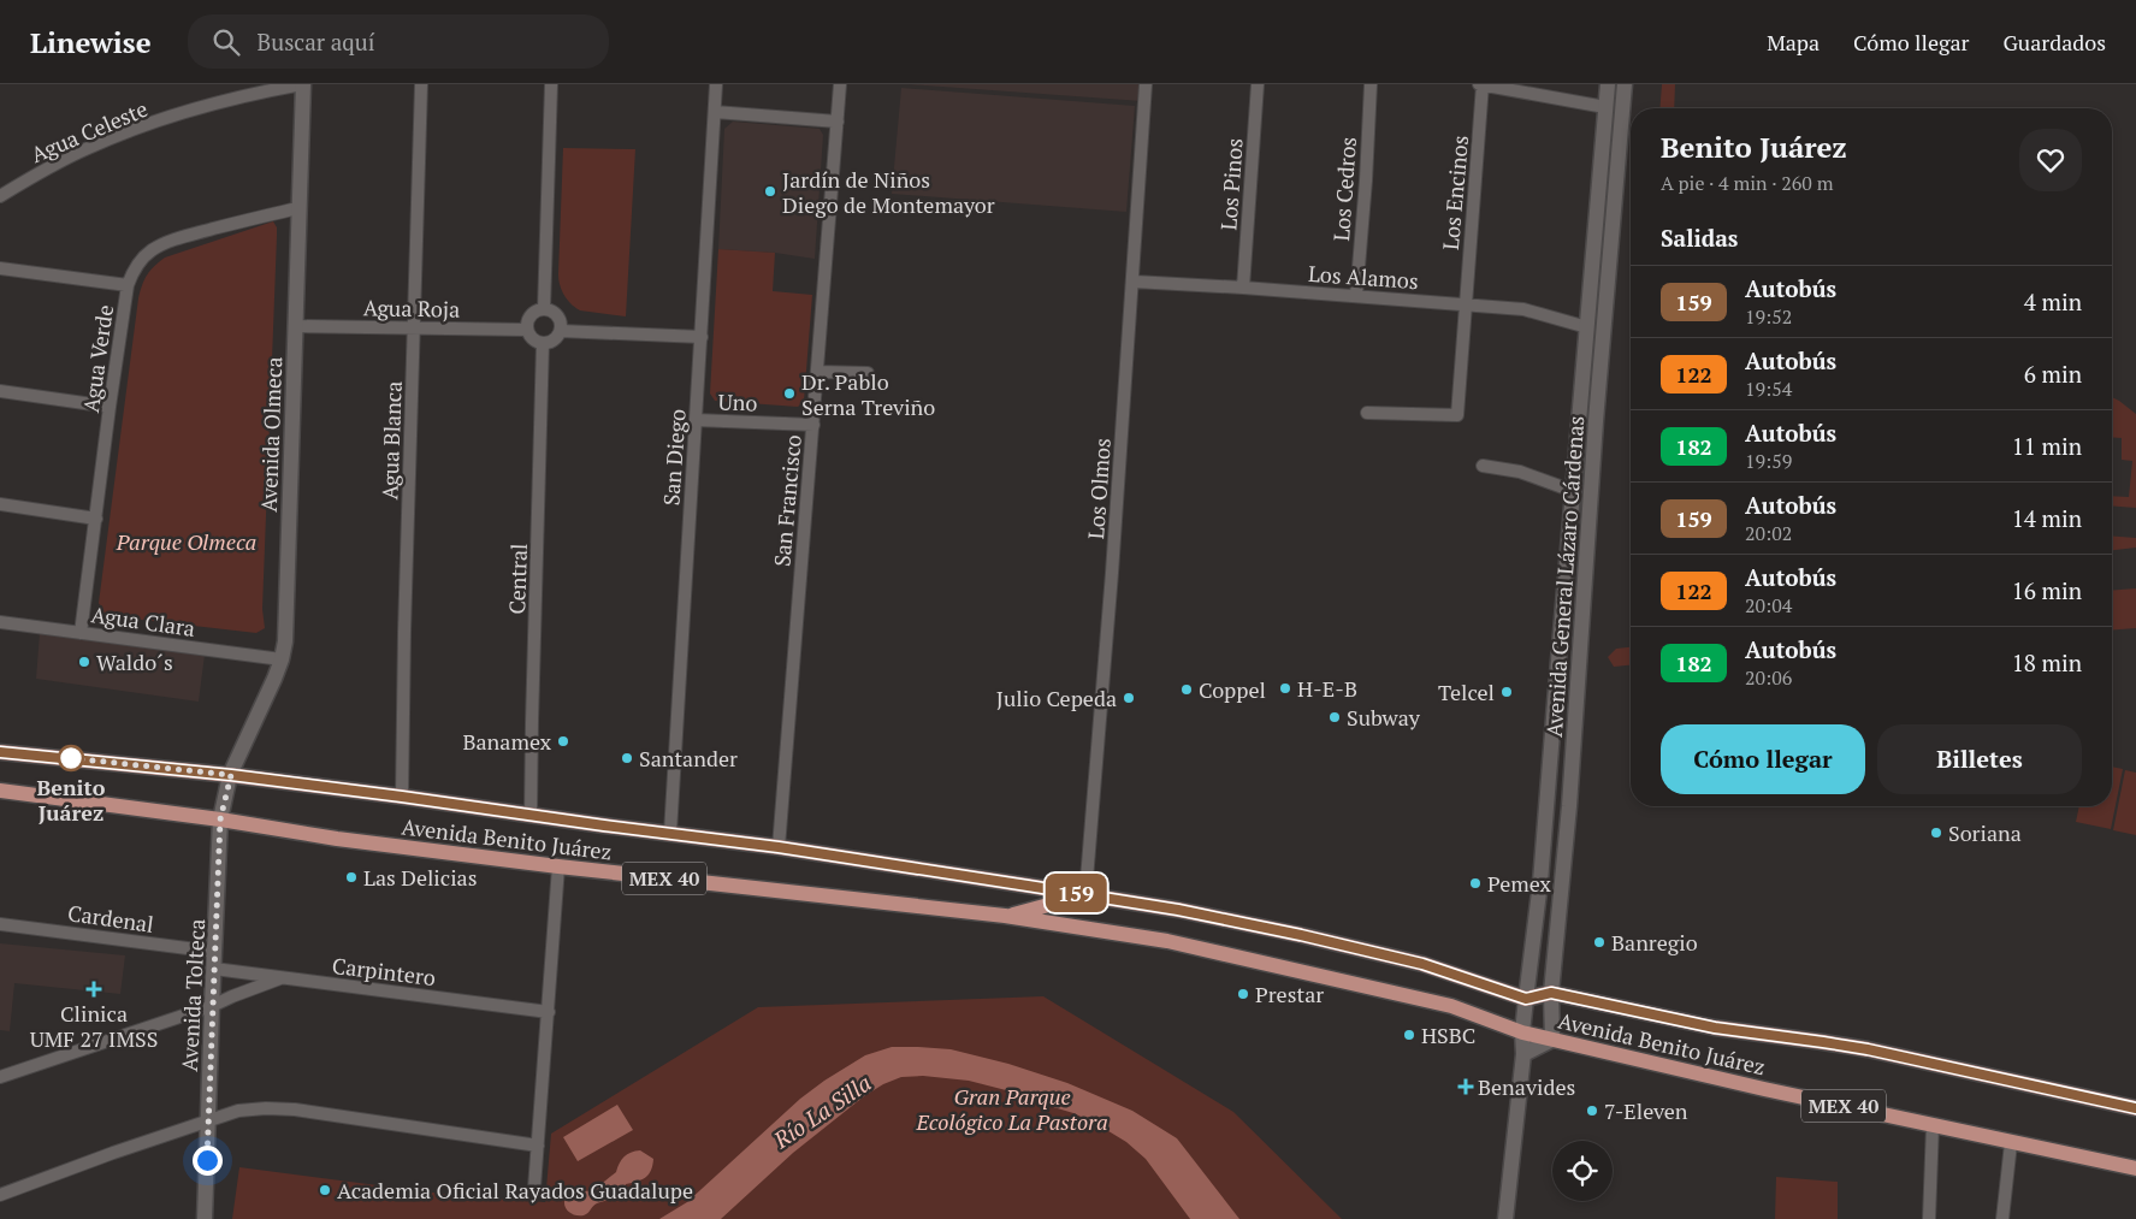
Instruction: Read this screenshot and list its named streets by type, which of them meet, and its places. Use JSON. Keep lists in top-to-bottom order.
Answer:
{
  "streets": {
    "main road": ["Avenida Benito Juárez", "MEX 40"],
    "street": [
      "Agua Celeste",
      "Los Pinos",
      "Los Cedros",
      "Los Encinos",
      "Los Alamos",
      "Agua Roja",
      "Agua Verde",
      "Uno",
      "Avenida Olmeca",
      "Agua Blanca",
      "San Diego",
      "Los Olmos",
      "San Francisco",
      "Avenida General Lázaro Cárdenas",
      "Central",
      "Agua Clara",
      "Cardenal",
      "Carpintero",
      "Avenida Tolteca"
    ]
  },
  "crossings": [
    ["Agua Celeste", "Avenida Olmeca"],
    ["Los Pinos", "Los Alamos"],
    ["Los Cedros", "Los Alamos"],
    ["Los Encinos", "Los Alamos"],
    ["Los Alamos", "Los Olmos"],
    ["Los Alamos", "Avenida General Lázaro Cárdenas"],
    ["Agua Roja", "Avenida Olmeca"],
    ["Agua Roja", "Agua Blanca"],
    ["Agua Roja", "Central"],
    ["Agua Verde", "Avenida Olmeca"],
    ["Agua Verde", "Agua Clara"],
    ["Uno", "San Diego"],
    ["Uno", "San Francisco"],
    ["Avenida Olmeca", "Agua Clara"],
    ["Avenida Olmeca", "Avenida Benito Juárez"],
    ["Avenida Olmeca", "Avenida Tolteca"],
    ["Agua Blanca", "Avenida Benito Juárez"],
    ["San Diego", "Avenida Benito Juárez"],
    ["Los Olmos", "Avenida Benito Juárez"],
    ["San Francisco", "Avenida Benito Juárez"],
    ["Avenida General Lázaro Cárdenas", "Avenida Benito Juárez"],
    ["Central", "Avenida Benito Juárez"],
    ["Avenida Benito Juárez", "Avenida Tolteca"],
    ["Cardenal", "Avenida Tolteca"],
    ["Carpintero", "Avenida Tolteca"]
  ],
  "water": ["Río La Silla"],
  "parks": ["Parque Olmeca", "Gran Parque Ecológico La Pastora"],
  "places": {
    "other": [
      "Jardín de Niños Diego de Montemayor",
      "Dr. Pablo Serna Treviño",
      "Waldo´s",
      "H-E-B",
      "Coppel",
      "Telcel",
      "Julio Cepeda",
      "Subway",
      "Banamex",
      "Benito Juárez",
      "Santander",
      "Soriana",
      "Las Delicias",
      "Pemex",
      "Banregio",
      "Prestar",
      "HSBC",
      "7-Eleven",
      "Academia Oficial Rayados Guadalupe"
    ],
    "health": ["Clinica UMF 27 IMSS", "Benavides"]
  },
  "lines": ["bus line 159"],
  "page": {
    "header": "Linewise",
    "search": "Buscar aquí",
    "nav": ["Mapa", "Cómo llegar", "Guardados"],
    "on_map": "159",
    "heading": [
      ["Benito Juárez", "A pie · 4 min · 260 m"],
      "Salidas"
    ],
    "list": [
      {
        "mark": "159",
        "name": "Autobús",
        "note": "19:52",
        "value": "4 min"
      },
      {
        "mark": "122",
        "name": "Autobús",
        "note": "19:54",
        "value": "6 min"
      },
      {
        "mark": "182",
        "name": "Autobús",
        "note": "19:59",
        "value": "11 min"
      },
      {
        "mark": "159",
        "name": "Autobús",
        "note": "20:02",
        "value": "14 min"
      },
      {
        "mark": "122",
        "name": "Autobús",
        "note": "20:04",
        "value": "16 min"
      },
      {
        "mark": "182",
        "name": "Autobús",
        "note": "20:06",
        "value": "18 min"
      }
    ],
    "buttons": ["Cómo llegar", "Billetes"]
  }
}
